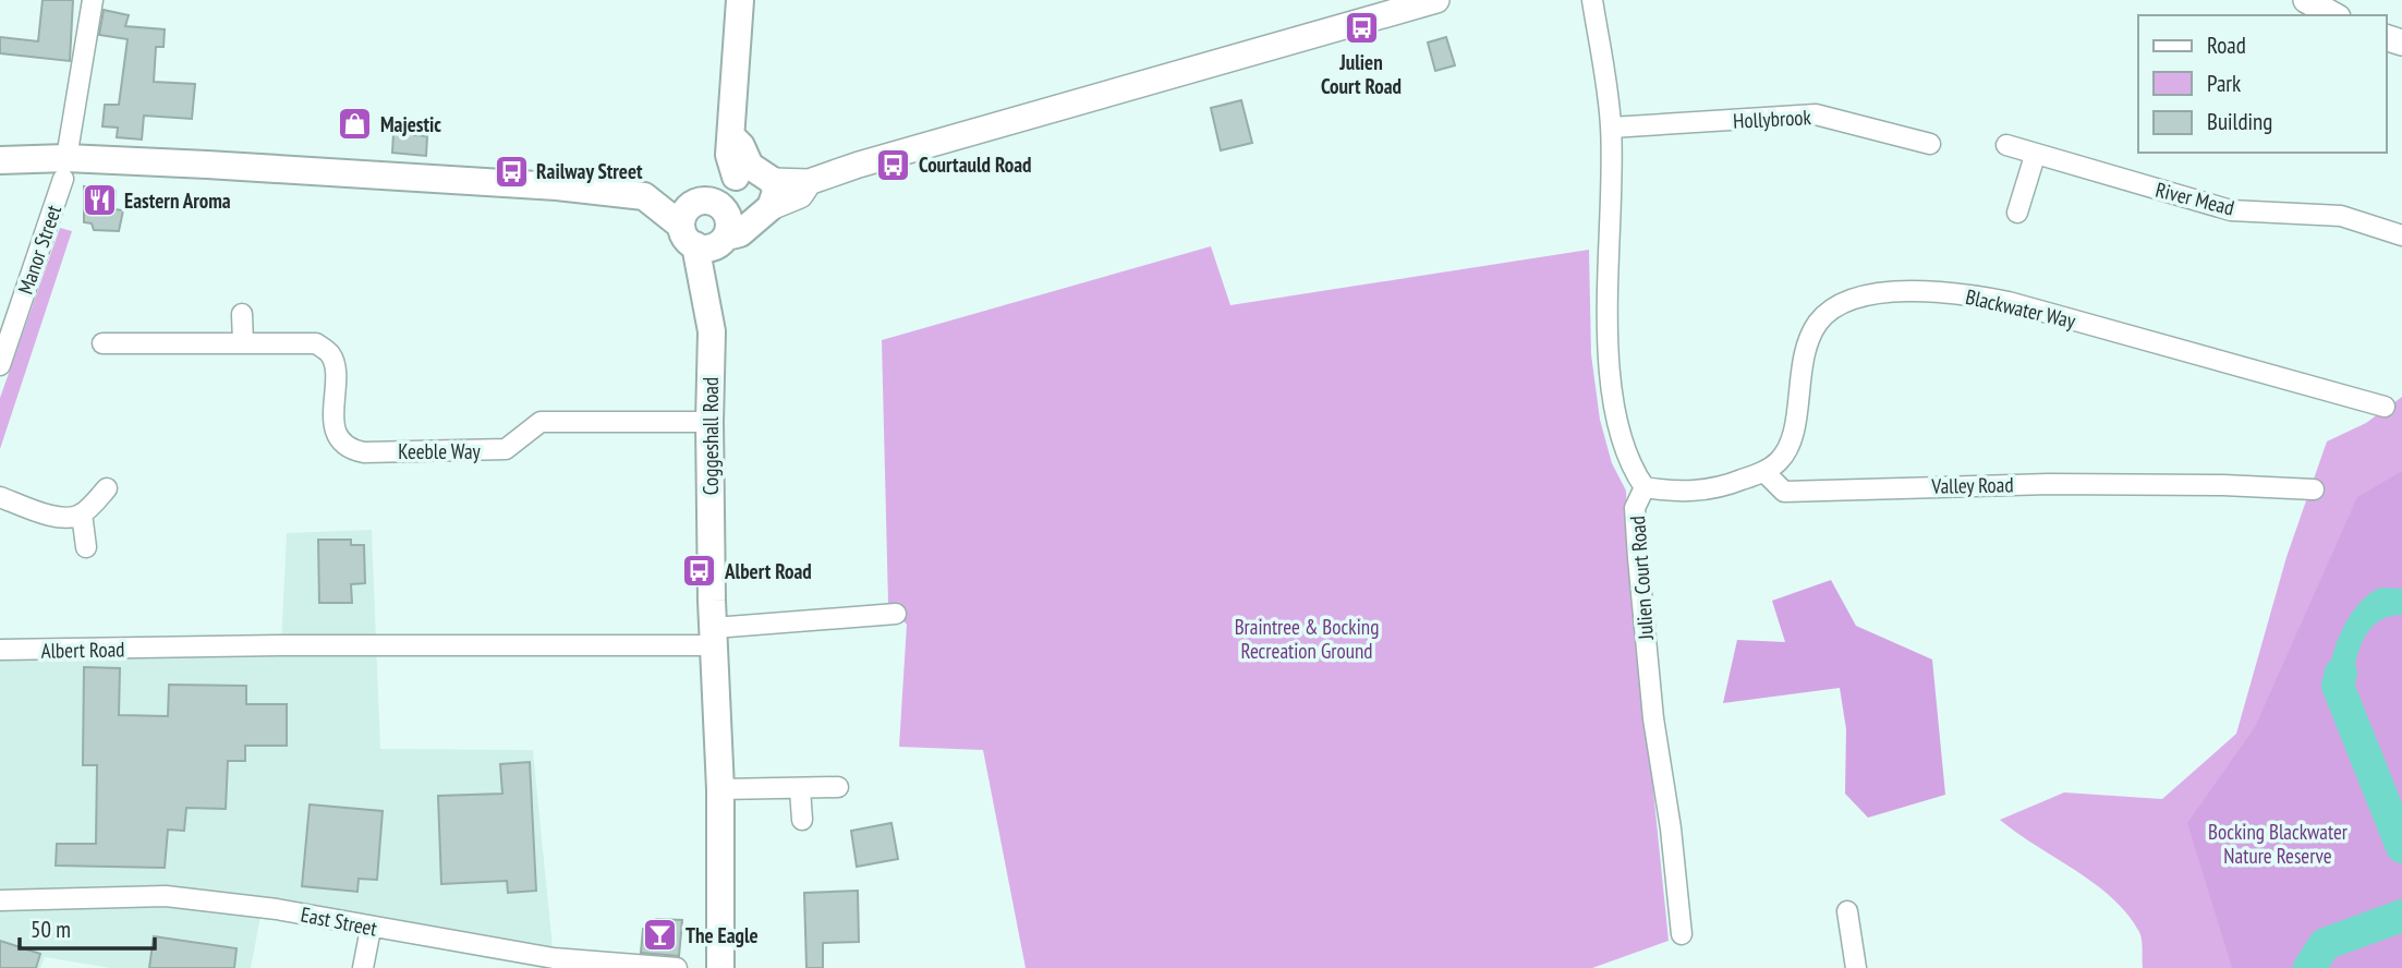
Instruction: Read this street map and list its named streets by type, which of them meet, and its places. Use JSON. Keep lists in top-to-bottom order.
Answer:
{
  "streets": {
    "main road": ["Coggeshall Road"],
    "street": [
      "Hollybrook",
      "River Mead",
      "Manor Street",
      "Blackwater Way",
      "Keeble Way",
      "Valley Road",
      "Julien Court Road",
      "Albert Road",
      "East Street"
    ]
  },
  "crossings": [
    ["Hollybrook", "Julien Court Road"],
    ["Blackwater Way", "Valley Road"],
    ["Coggeshall Road", "Keeble Way"],
    ["Coggeshall Road", "Albert Road"]
  ],
  "parks": ["Braintree & Bocking Recreation Ground", "Bocking Blackwater Nature Reserve"],
  "places": {
    "bus stop": [
      "Julien Court Road",
      "Courtauld Road",
      "Railway Street",
      "Albert Road"
    ],
    "shop": ["Majestic"],
    "restaurant": ["Eastern Aroma"],
    "bar": ["The Eagle"]
  },
  "legend": ["Road", "Park", "Building"],
  "scale_bar": "50 m"
}
